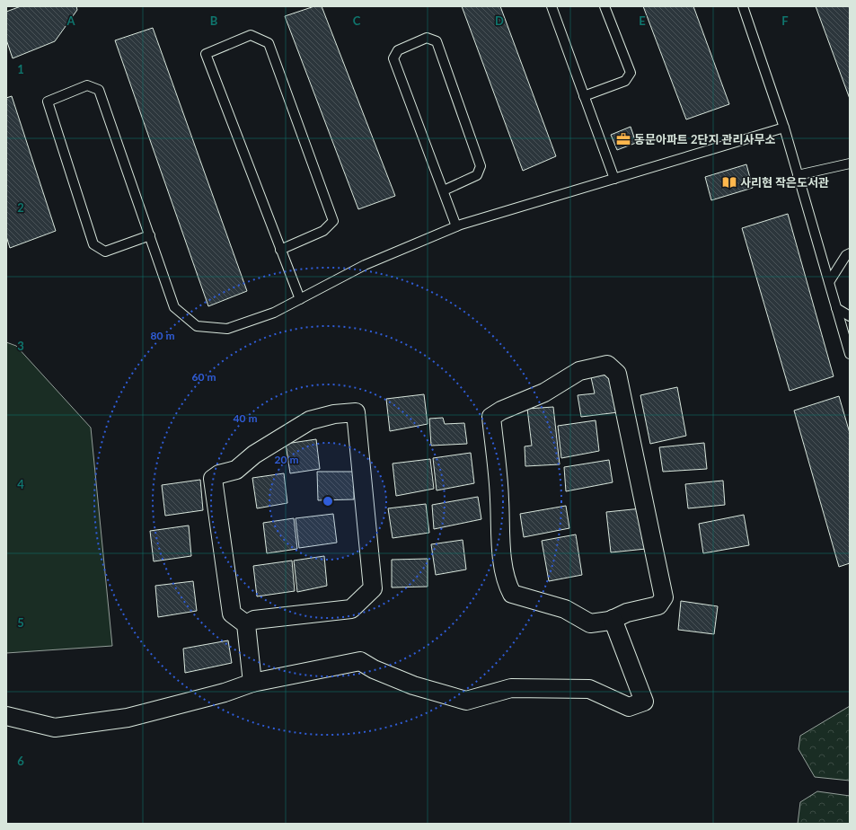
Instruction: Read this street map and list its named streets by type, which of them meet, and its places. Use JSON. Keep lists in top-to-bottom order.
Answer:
{
  "places": {
    "office": ["동문아파트 2단지 관리사무소"],
    "library": ["사리현 작은도서관"]
  },
  "grid": {
    "columns": [
      "A",
      "B",
      "C",
      "D",
      "E",
      "F"
    ],
    "rows": [
      "1",
      "2",
      "3",
      "4",
      "5",
      "6"
    ]
  },
  "rings": [
    "80 m",
    "60 m",
    "40 m",
    "20 m"
  ]
}
